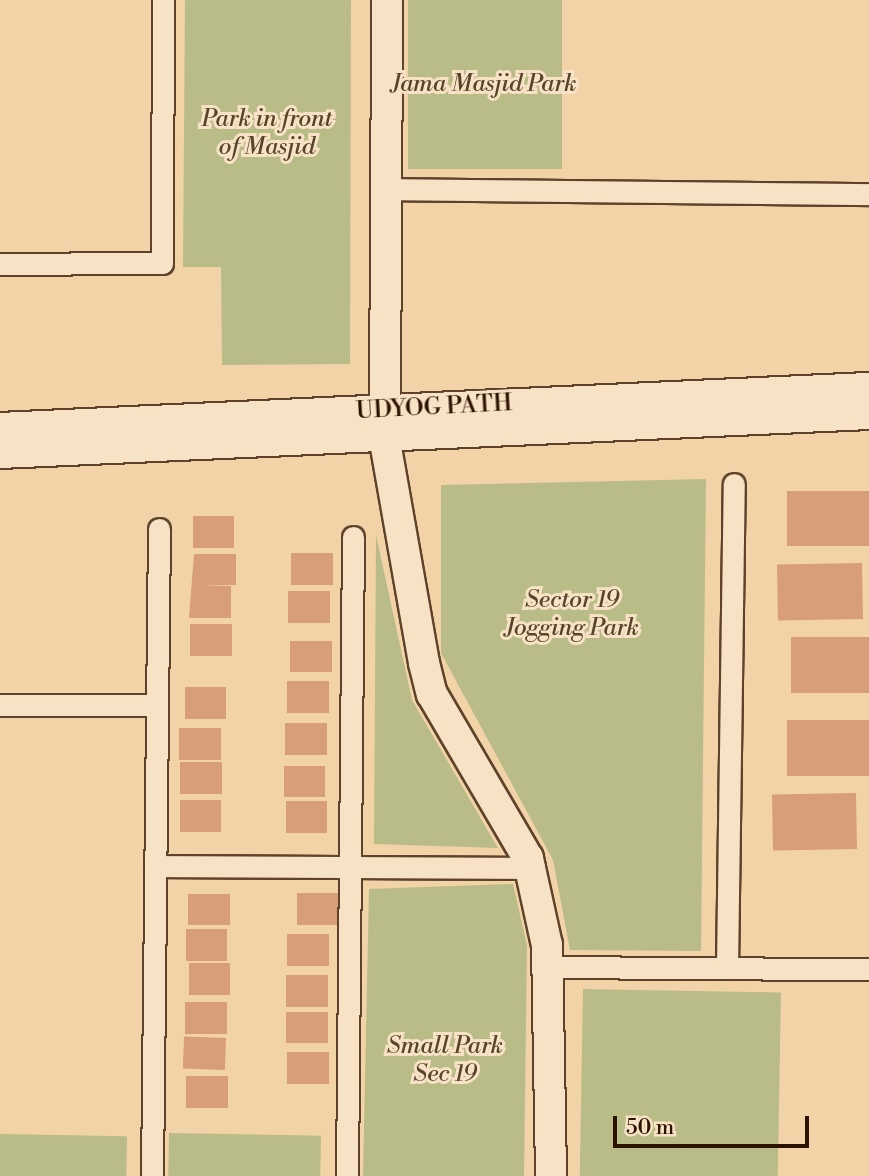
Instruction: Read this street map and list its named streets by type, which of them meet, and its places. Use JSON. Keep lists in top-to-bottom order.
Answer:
{
  "streets": {
    "main road": ["UDYOG PATH"]
  },
  "parks": [
    "Jama Masjid Park",
    "Park in front of Masjid",
    "Sector 19 Jogging Park",
    "Small Park Sec 19"
  ],
  "scale_bar": "50 m"
}
